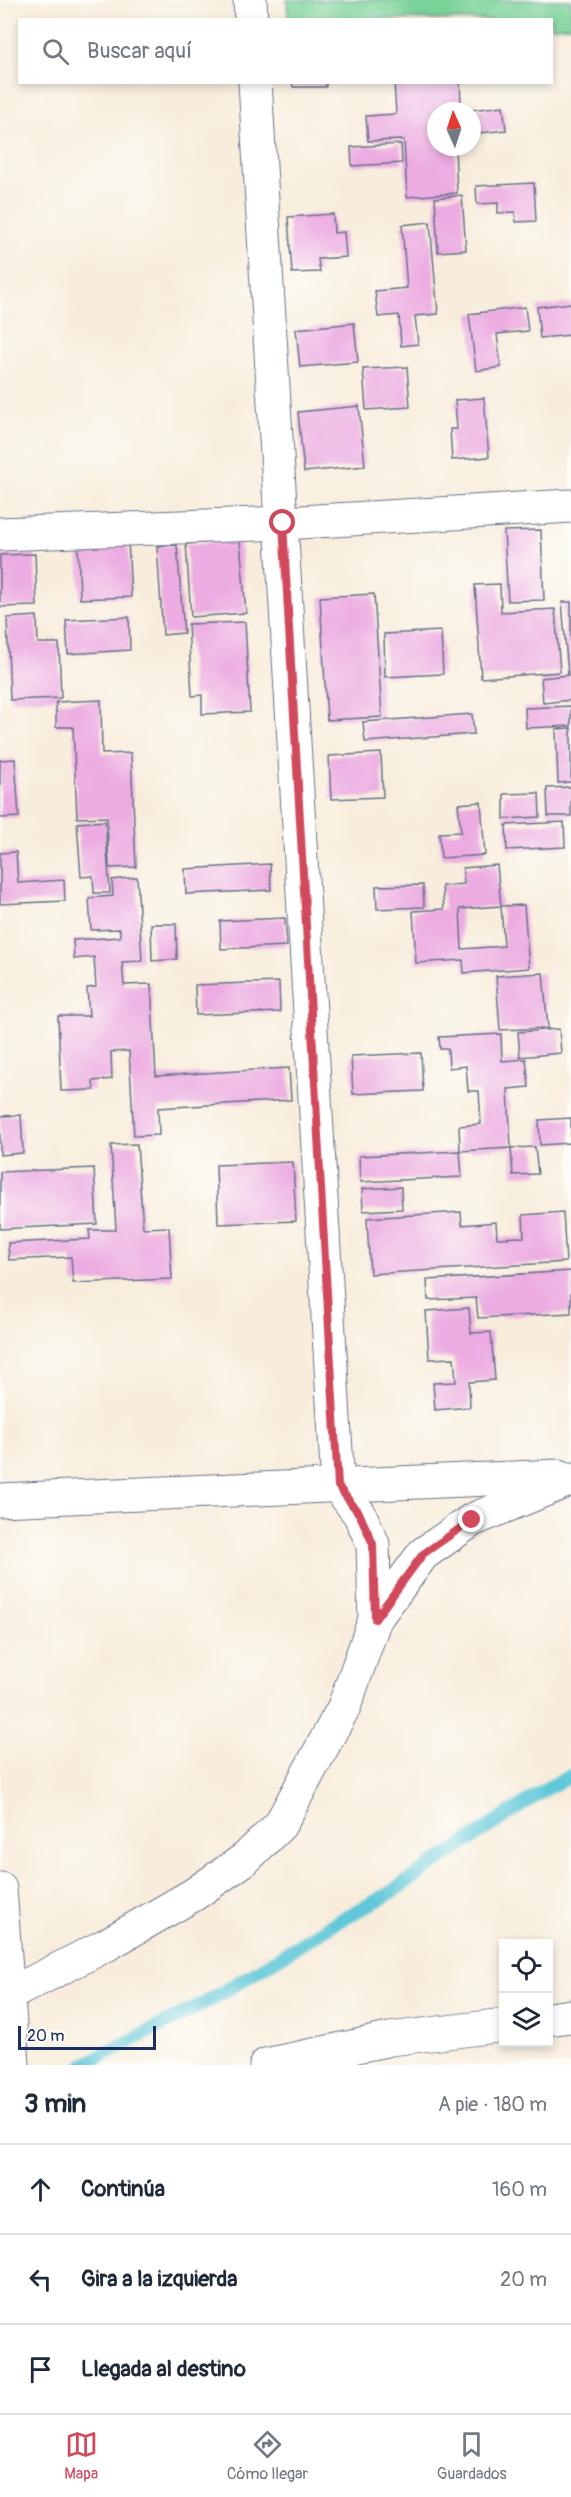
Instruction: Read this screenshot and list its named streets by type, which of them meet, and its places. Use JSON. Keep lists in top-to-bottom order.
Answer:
{
  "scale_bar": "20 m",
  "north": "top",
  "page": {
    "search": "Buscar aquí",
    "scale": "20 m",
    "heading": ["3 min", "A pie · 180 m"],
    "list": [
      ["Continúa", "160 m"],
      ["Gira a la izquierda", "20 m"],
      "Llegada al destino"
    ],
    "nav": ["Mapa", "Cómo llegar", "Guardados"]
  }
}
